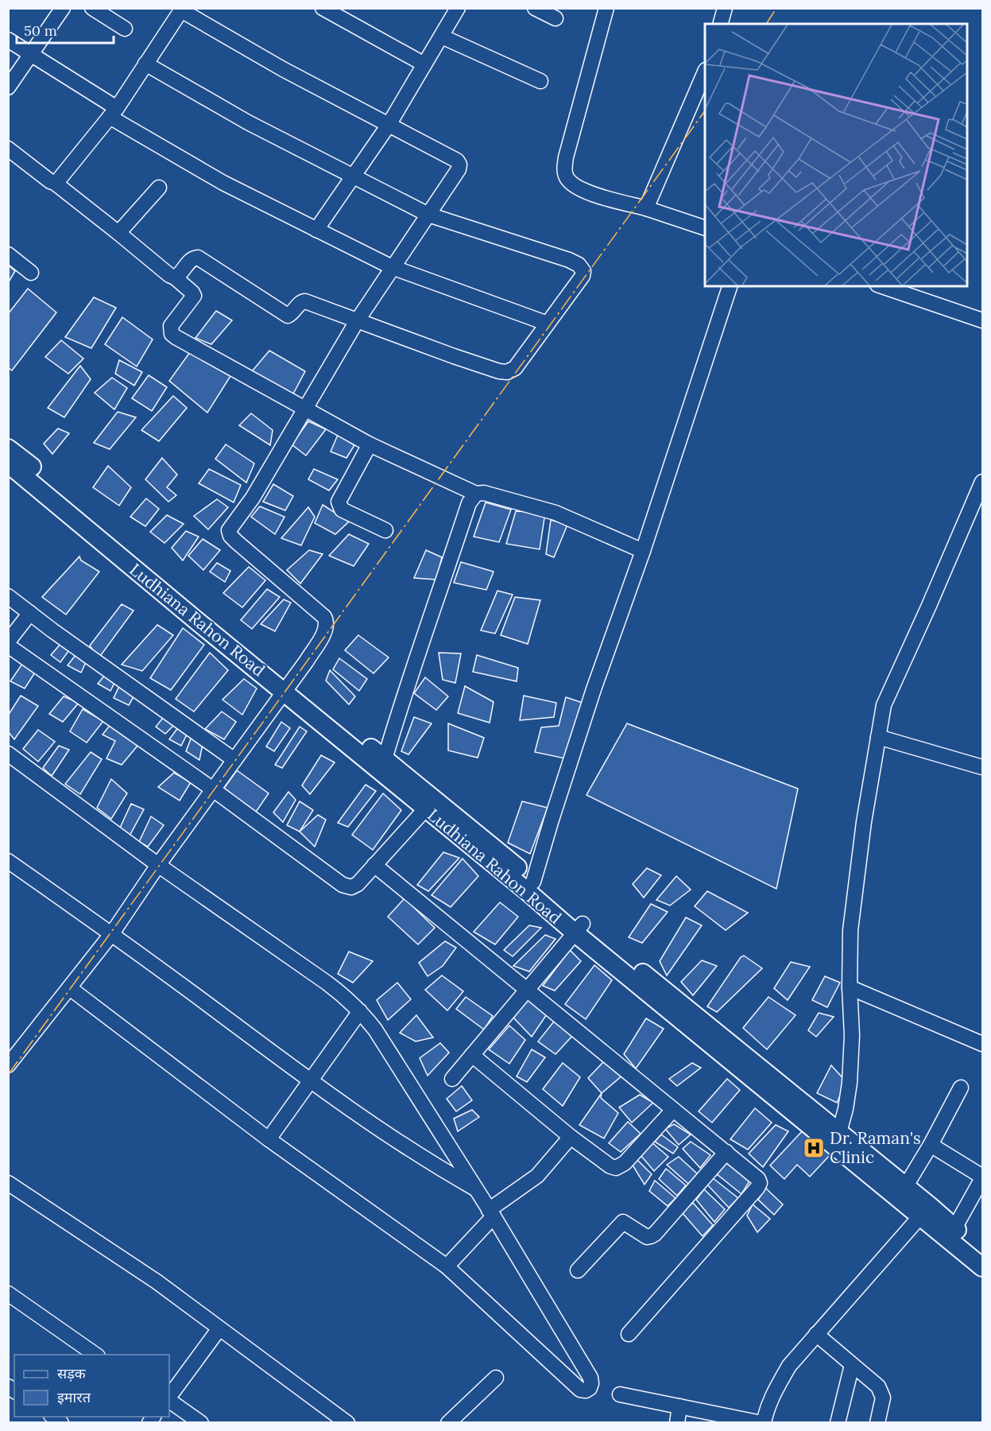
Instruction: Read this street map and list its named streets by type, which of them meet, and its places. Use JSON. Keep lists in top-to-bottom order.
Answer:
{
  "streets": {
    "main road": ["Ludhiana Rahon Road"]
  },
  "places": {
    "hospital": ["Dr. Raman's Clinic"]
  },
  "legend": ["सड़क", "इमारत"],
  "scale_bar": "50 m"
}
